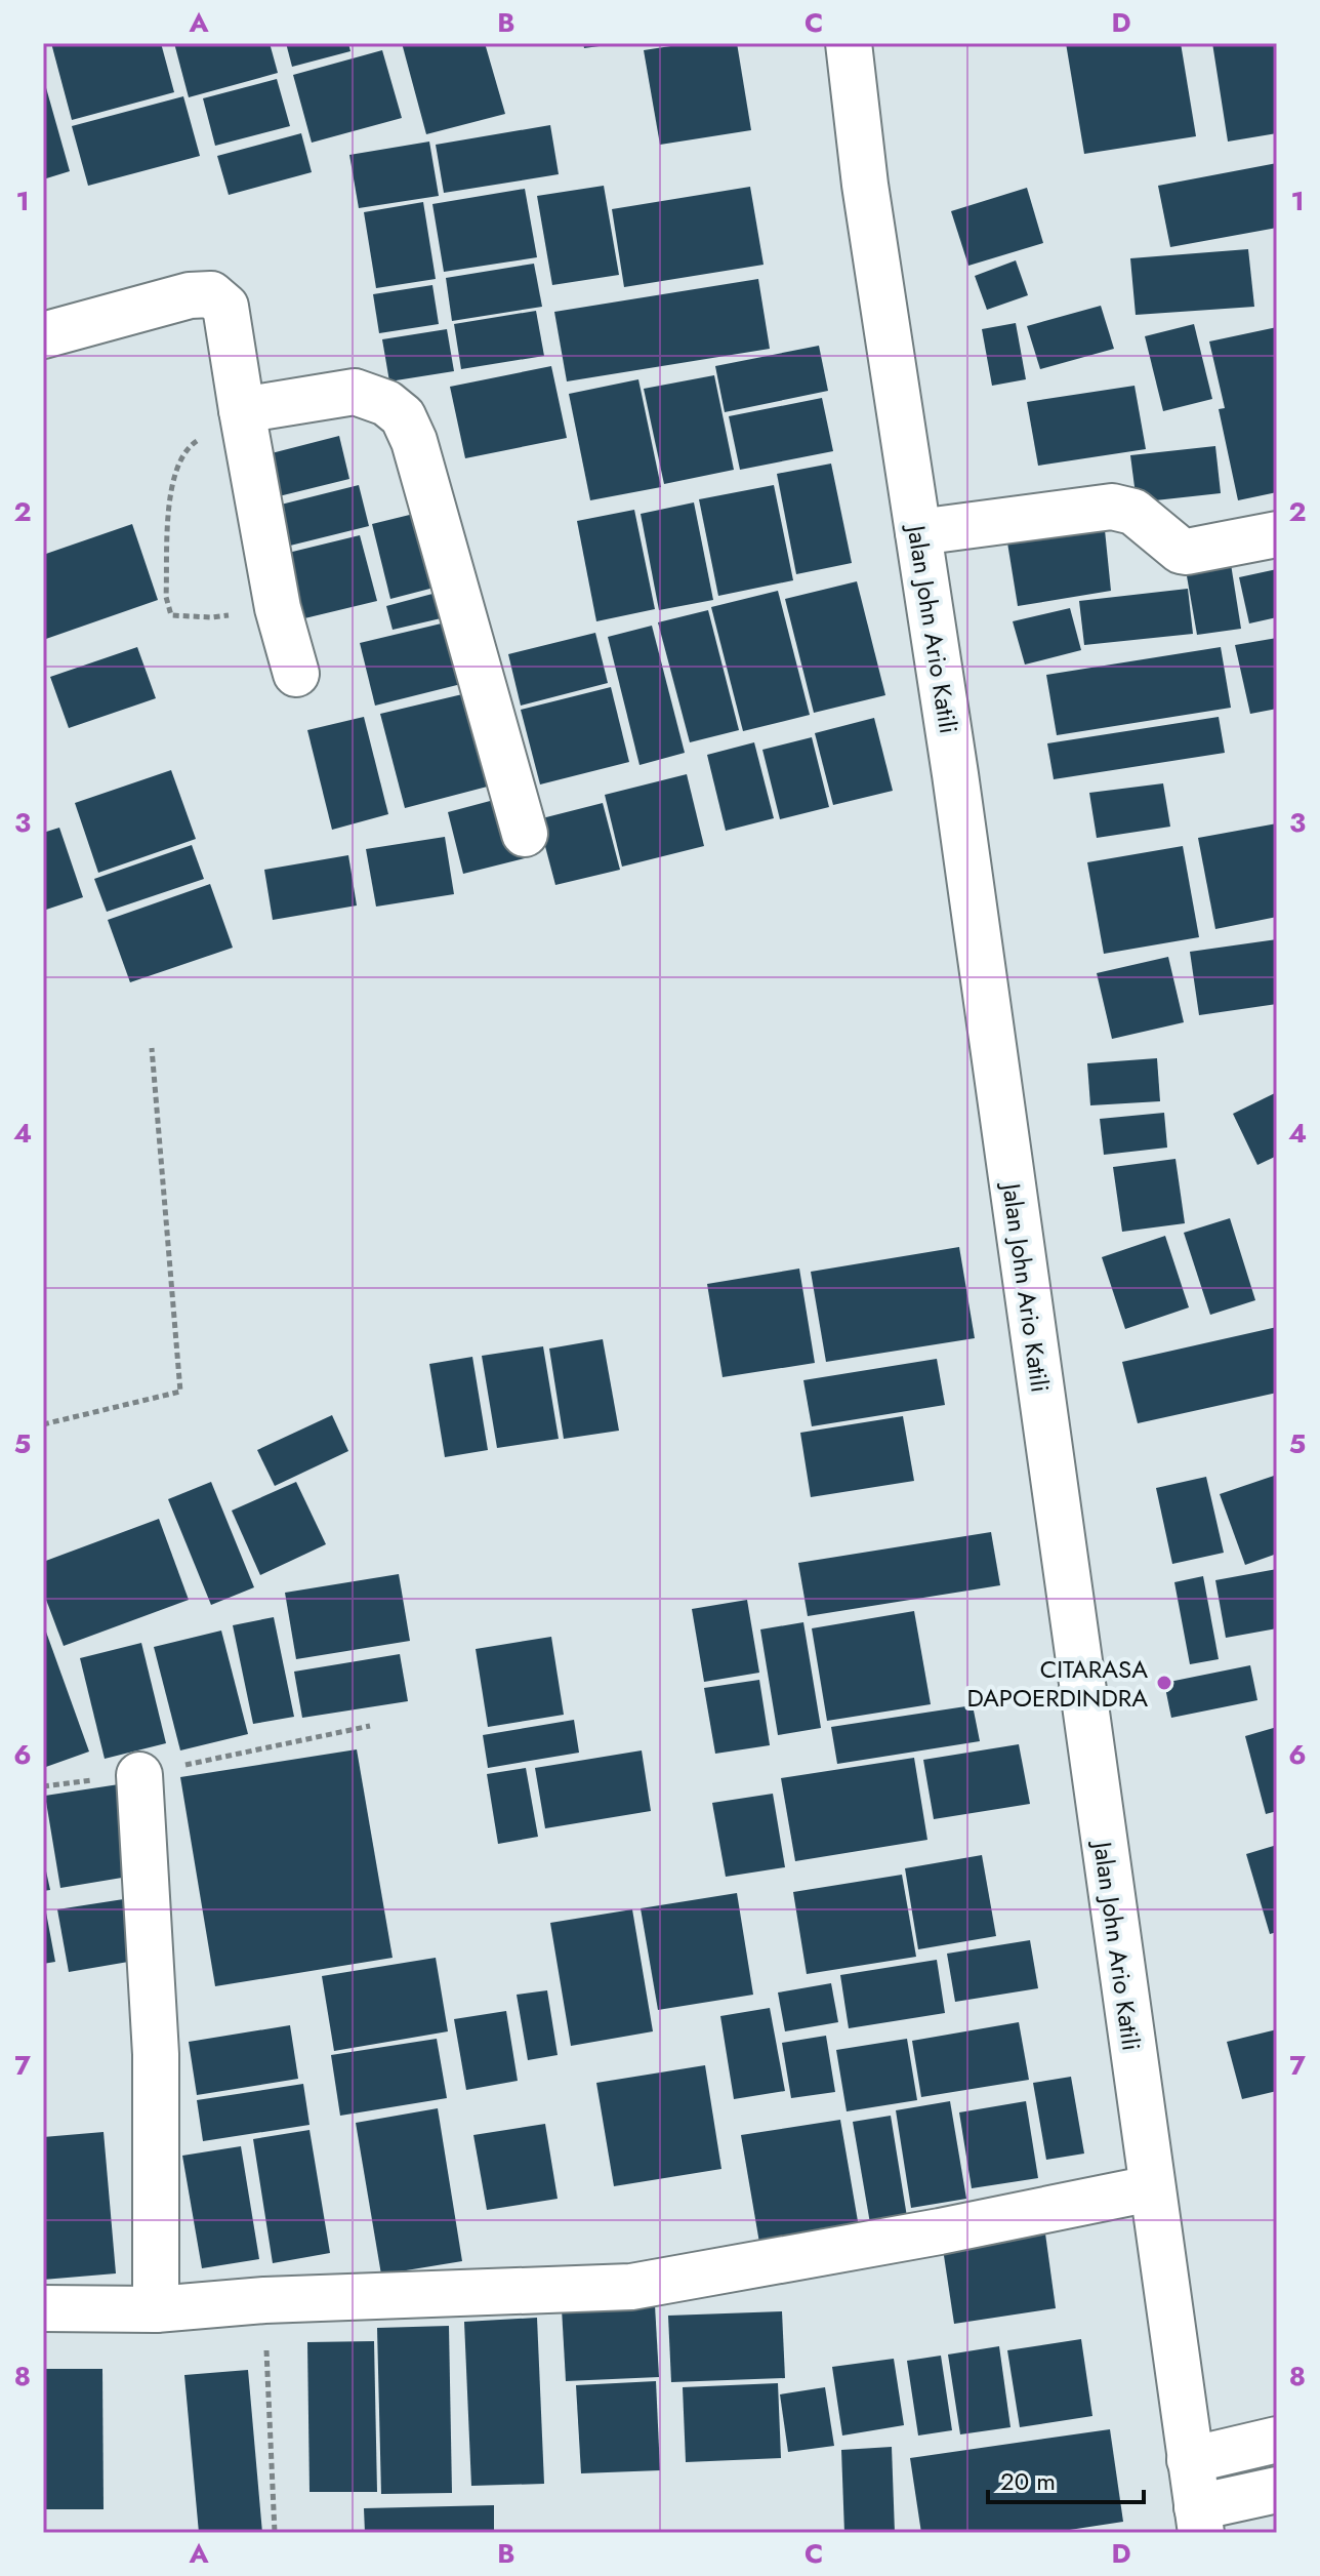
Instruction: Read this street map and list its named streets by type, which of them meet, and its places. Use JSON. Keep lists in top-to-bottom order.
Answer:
{
  "streets": {
    "street": ["Jalan John Ario Katili"]
  },
  "places": ["CITARASA DAPOERDINDRA"],
  "scale_bar": "20 m",
  "grid": {
    "columns": [
      "A",
      "B",
      "C",
      "D"
    ],
    "rows": [
      "1",
      "2",
      "3",
      "4",
      "5",
      "6",
      "7",
      "8"
    ]
  }
}
